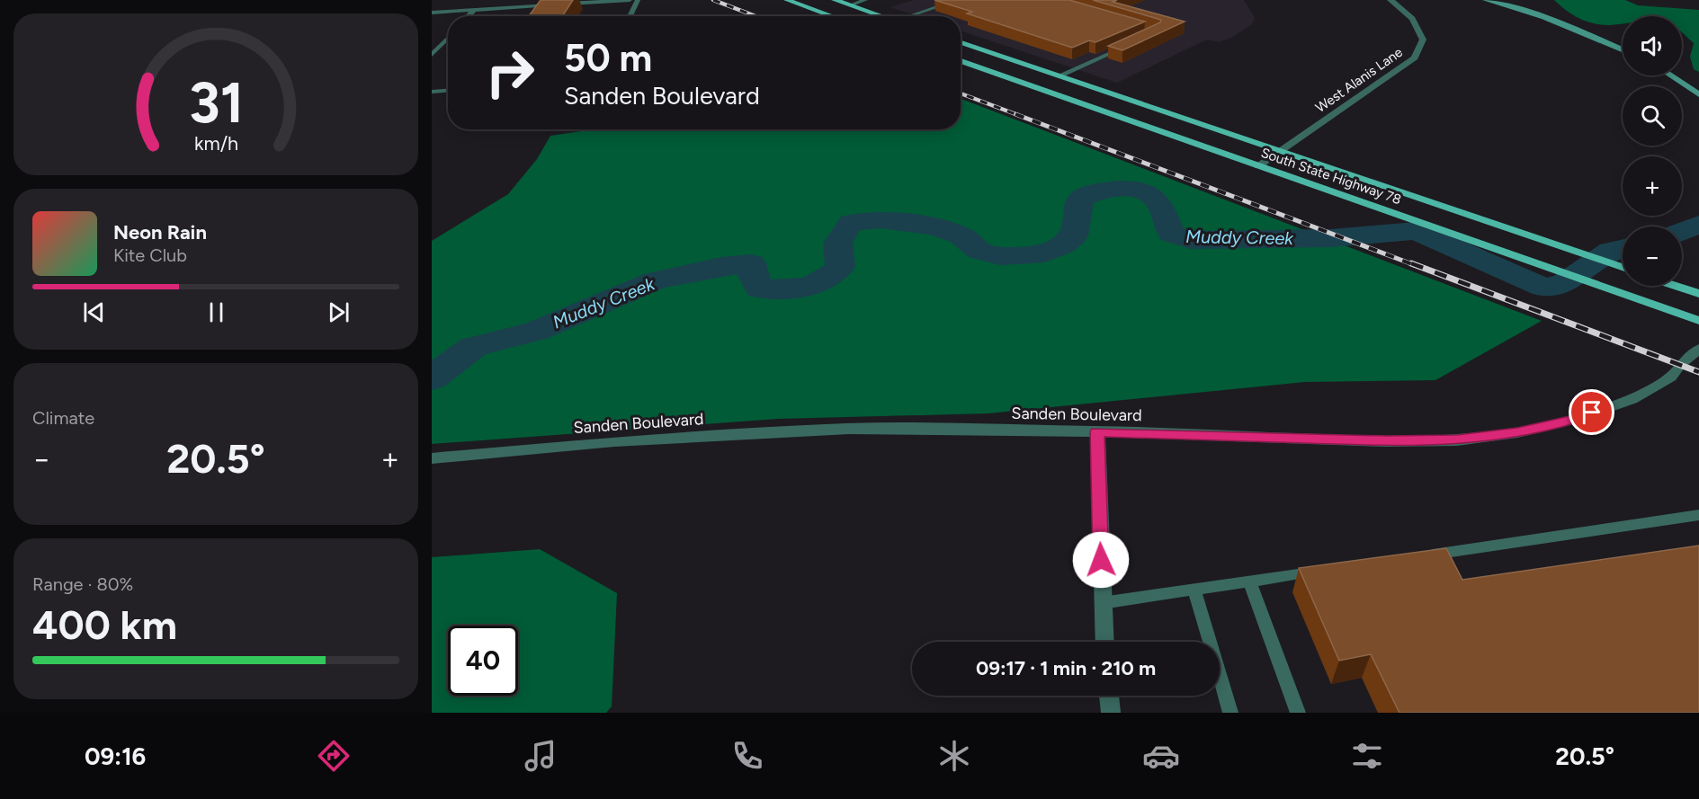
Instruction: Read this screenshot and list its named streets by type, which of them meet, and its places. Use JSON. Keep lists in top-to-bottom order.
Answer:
{
  "streets": {
    "main road": ["South State Highway 78"],
    "street": ["West Alanis Lane", "Sanden Boulevard"]
  },
  "crossings": [
    ["West Alanis Lane", "South State Highway 78"]
  ],
  "water": ["Muddy Creek"],
  "page": {
    "map_buttons": ["+", "−"],
    "turn": ["50 m", "Sanden Boulevard"],
    "song": ["Neon Rain", "Kite Club"],
    "tile": [
      "Climate",
      ["Range · 80%", "400 km"]
    ],
    "heat": ["−", "20.5°", "+"],
    "limit": "40",
    "trip": "09:17 · 1 min · 210 m",
    "tabs": ["09:16", "20.5°"],
    "gauge": ["31", "km/h"]
  }
}
